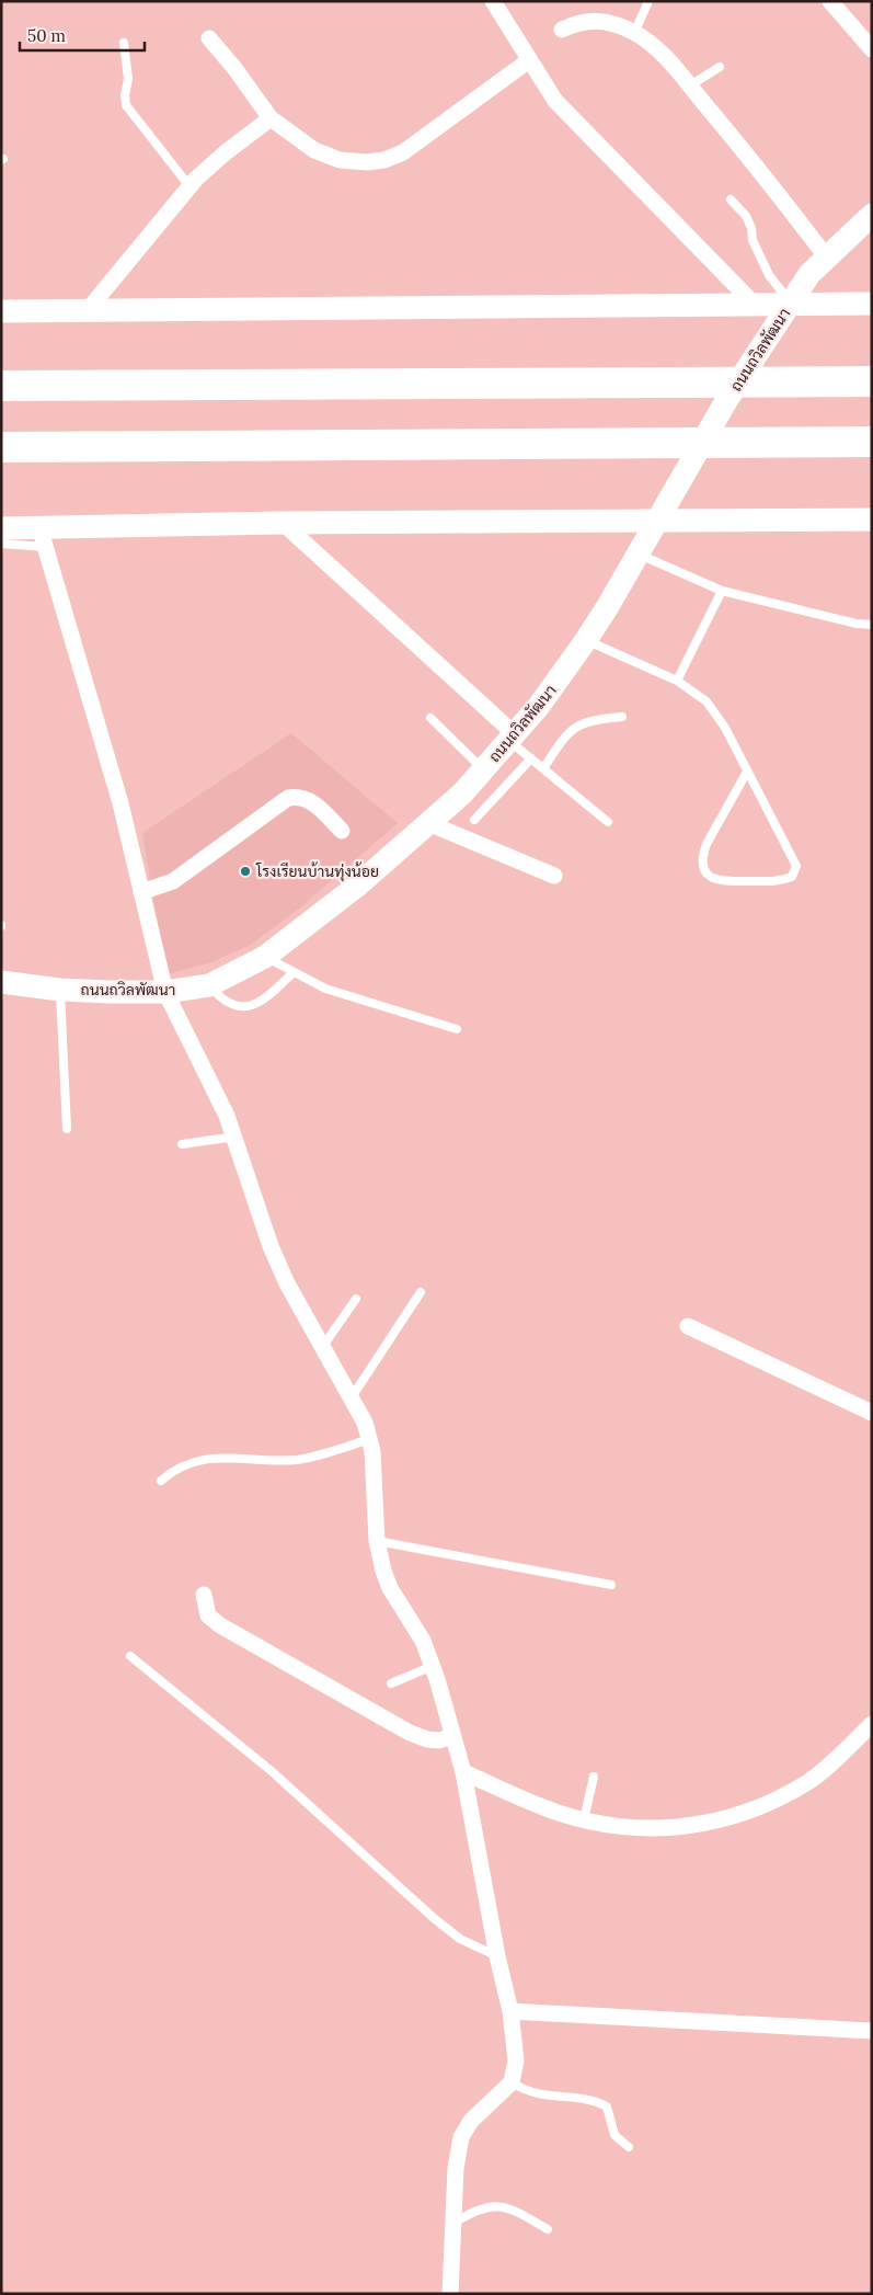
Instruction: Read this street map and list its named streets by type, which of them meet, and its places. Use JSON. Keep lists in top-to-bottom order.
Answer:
{
  "streets": {
    "main road": ["ถนนถวิลพัฒนา"]
  },
  "places": ["โรงเรียนบ้านทุ่งน้อย"],
  "scale_bar": "50 m"
}
